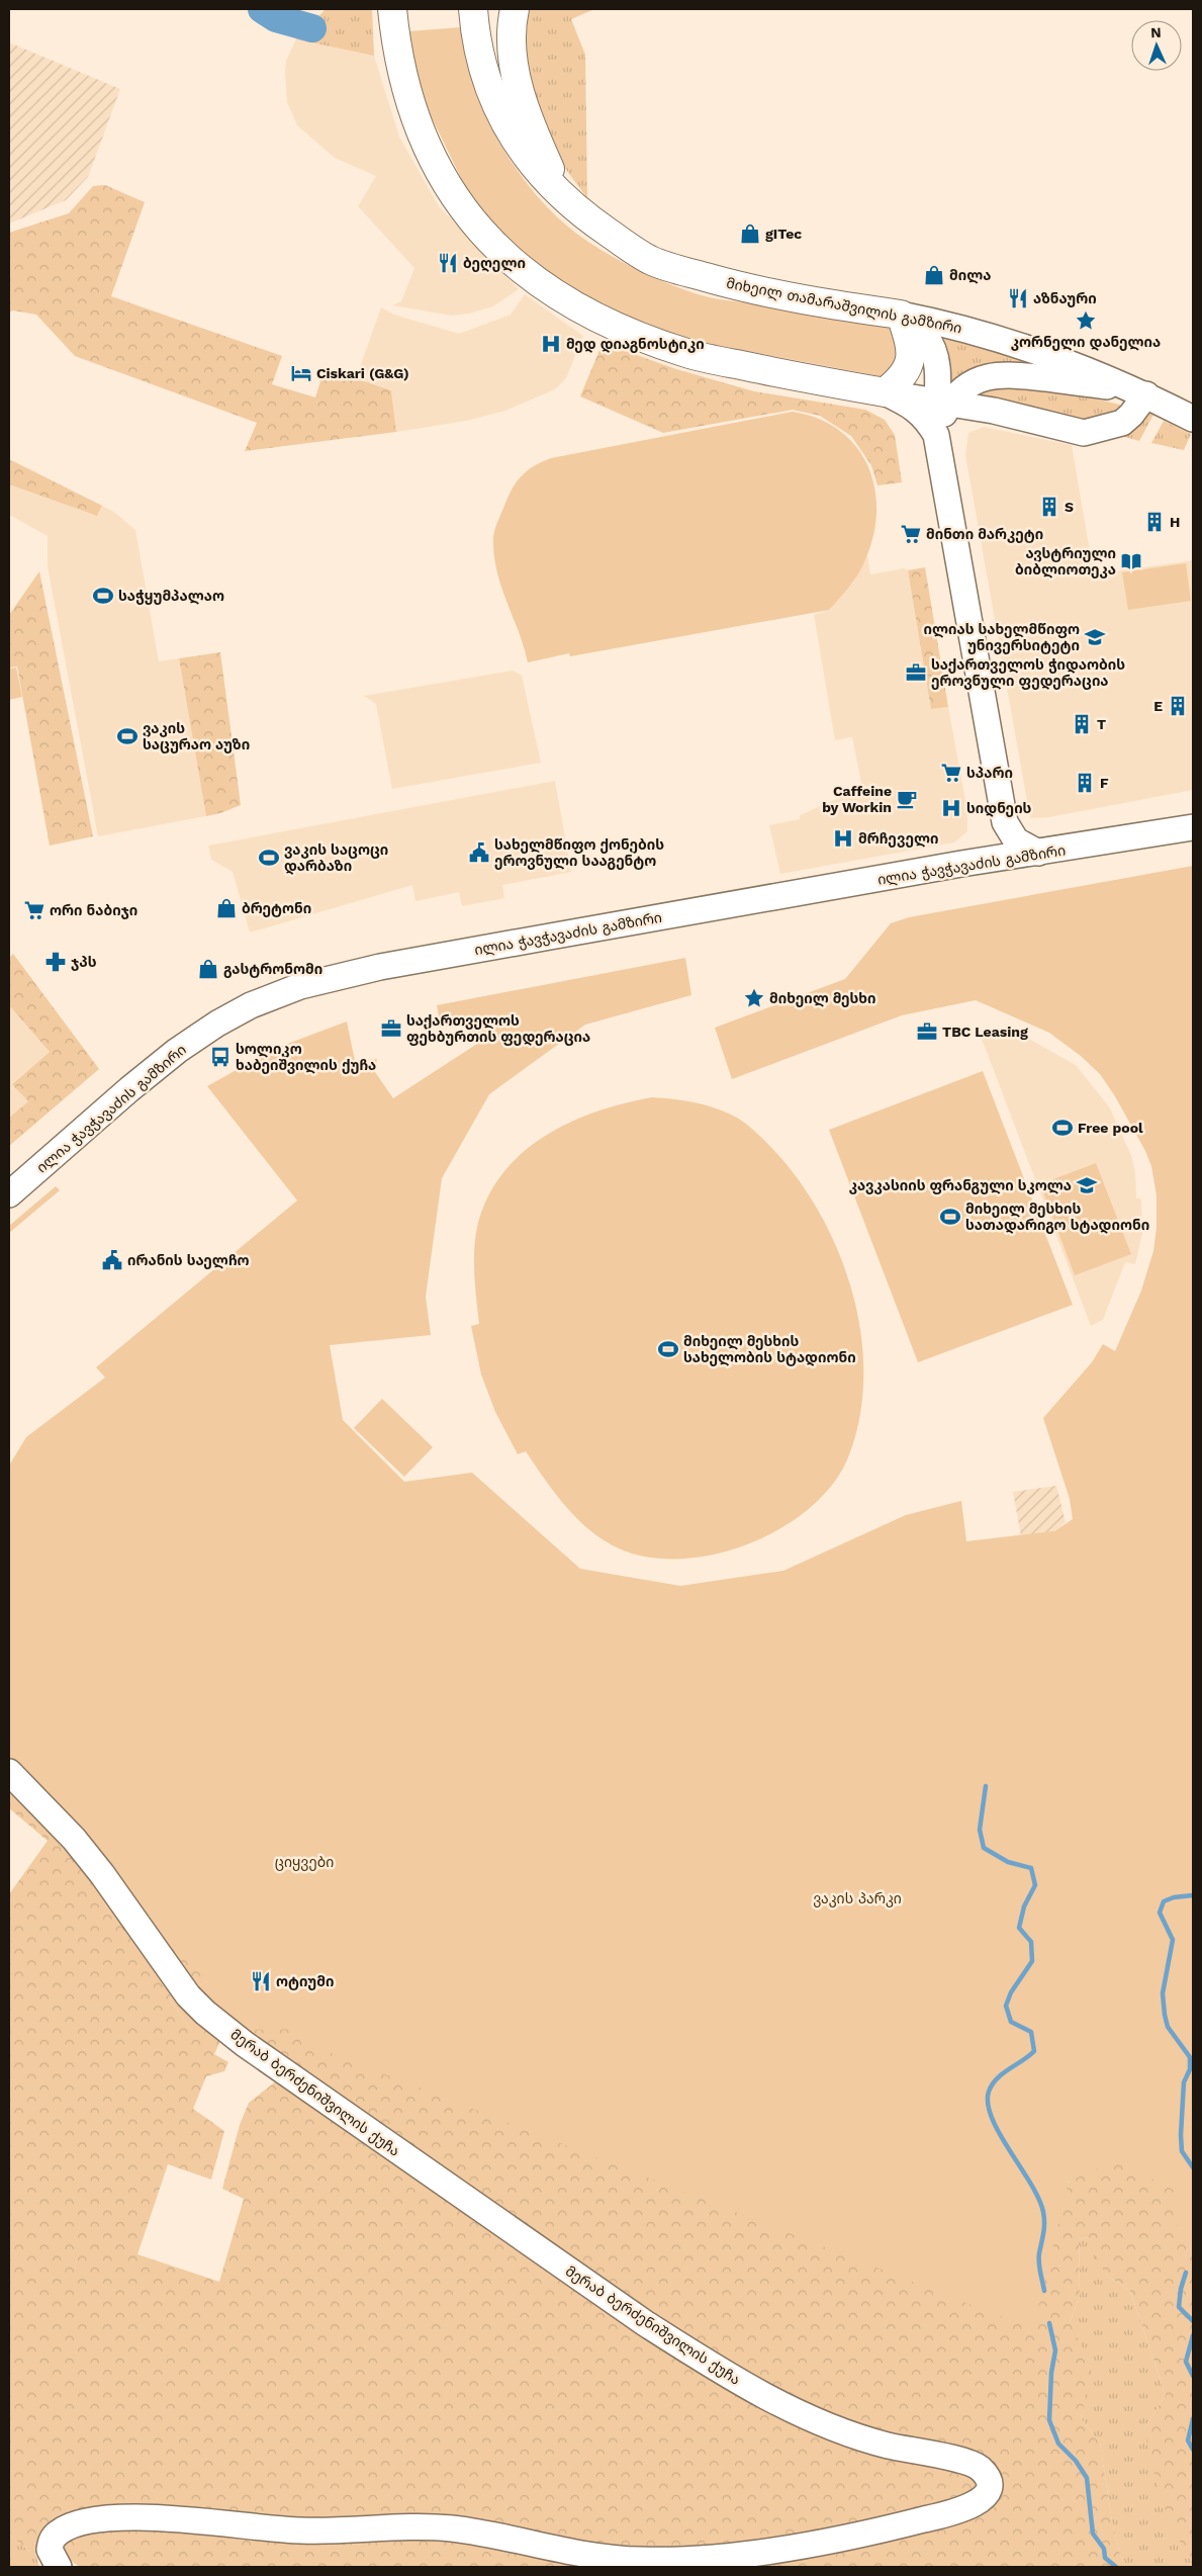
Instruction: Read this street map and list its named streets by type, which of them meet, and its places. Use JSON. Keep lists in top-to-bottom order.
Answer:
{
  "streets": {
    "main road": ["მიხეილ თამარაშვილის გამზირი", "ილია ჭავჭავაძის გამზირი", "მერაბ ბერძენიშვილის ქუჩა"]
  },
  "parks": ["ციყვები", "ვაკის პარკი"],
  "places": {
    "shop": [
      "gITec",
      "მილა",
      "ბრეტონი",
      "გასტრონომი"
    ],
    "restaurant": ["ბეღელი", "აზნაური", "ოტიუმი"],
    "place": ["კორნელი დანელია", "მიხეილ მესხი"],
    "hospital": ["მედ დიაგნოსტიკი", "სიდნეის", "მრჩეველი"],
    "hotel": ["Ciskari (G&G)"],
    "building": [
      "S",
      "H",
      "E",
      "T",
      "F"
    ],
    "supermarket": ["მინთი მარკეტი", "სპარი", "ორი ნაბიჯი"],
    "library": ["ავსტრიული ბიბლიოთეკა"],
    "sports": [
      "საჭყუმპალაო",
      "ვაკის საცურაო აუზი",
      "ვაკის საცოცი დარბაზი",
      "Free pool",
      "მიხეილ მესხის სათადარიგო სტადიონი",
      "მიხეილ მესხის სახელობის სტადიონი"
    ],
    "school or university": ["ილიას სახელმწიფო უნივერსიტეტი", "კავკასიის ფრანგული სკოლა"],
    "office": ["საქართველოს ჭიდაობის ეროვნული ფედერაცია", "საქართველოს ფეხბურთის ფედერაცია", "TBC Leasing"],
    "cafe": ["Caffeine by Workin"],
    "public building": ["სახელმწიფო ქონების ეროვნული სააგენტო", "ირანის საელჩო"],
    "pharmacy": ["ჯპს"],
    "bus stop": ["სოლიკო ხაბეიშვილის ქუჩა"]
  },
  "north": "top"
}
